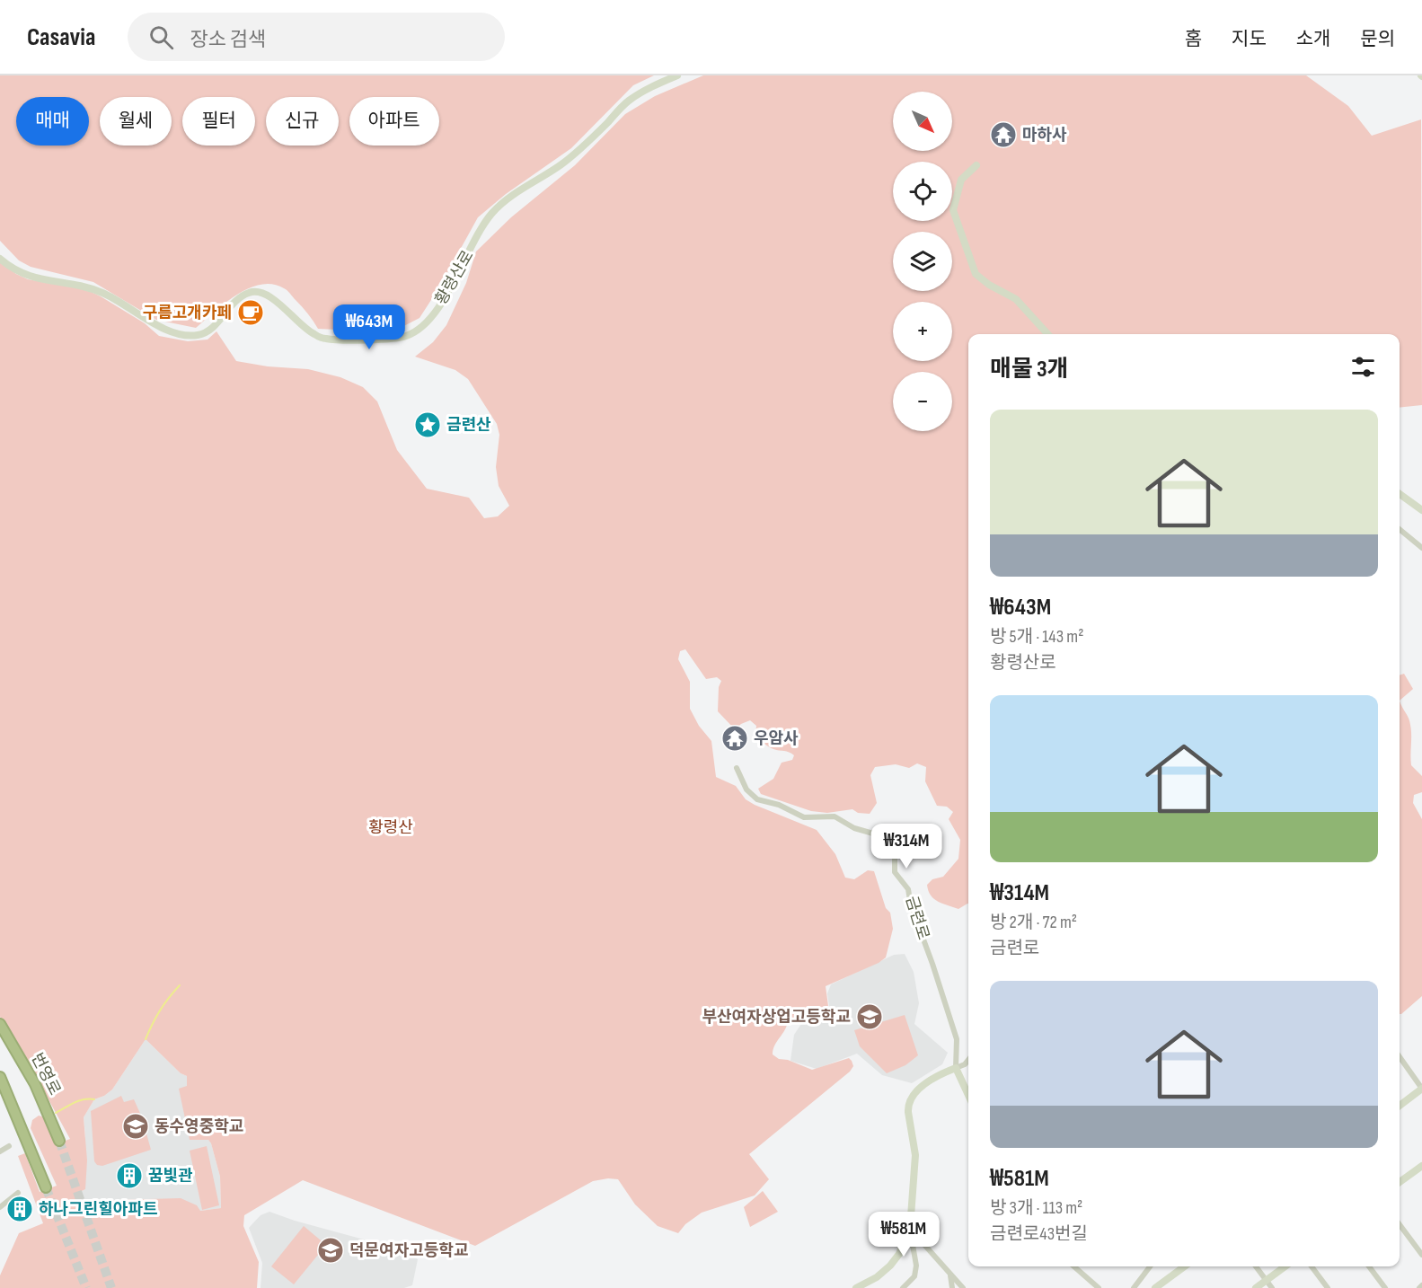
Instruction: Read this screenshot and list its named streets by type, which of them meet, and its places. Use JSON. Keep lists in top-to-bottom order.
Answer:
{
  "streets": {
    "highway": ["번영로"],
    "street": ["황령산로", "금련로"]
  },
  "parks": ["황령산"],
  "places": {
    "temple": ["마하사", "우암사"],
    "cafe": ["구름고개카페"],
    "place": ["금련산"],
    "school or university": ["부산여자상업고등학교", "동수영중학교", "덕문여자고등학교"],
    "building": ["꿈빛관", "하나그린힐아파트"]
  },
  "north": "bottom right",
  "page": {
    "header": "Casavia",
    "search": "장소 검색",
    "nav": [
      "홈",
      "지도",
      "소개",
      "문의"
    ],
    "map_buttons": ["+", "−"],
    "chip": [
      "매매",
      "월세",
      "필터",
      "신규",
      "아파트"
    ],
    "price": ["₩643M", "₩314M", "₩581M"],
    "heading": "매물 3개",
    "list": [
      {
        "name": "₩643M",
        "note": "방 5개 · 143 m² · 황령산로"
      },
      {
        "name": "₩314M",
        "note": "방 2개 · 72 m² · 금련로"
      },
      {
        "name": "₩581M",
        "note": "방 3개 · 113 m² · 금련로43번길"
      }
    ]
  }
}
